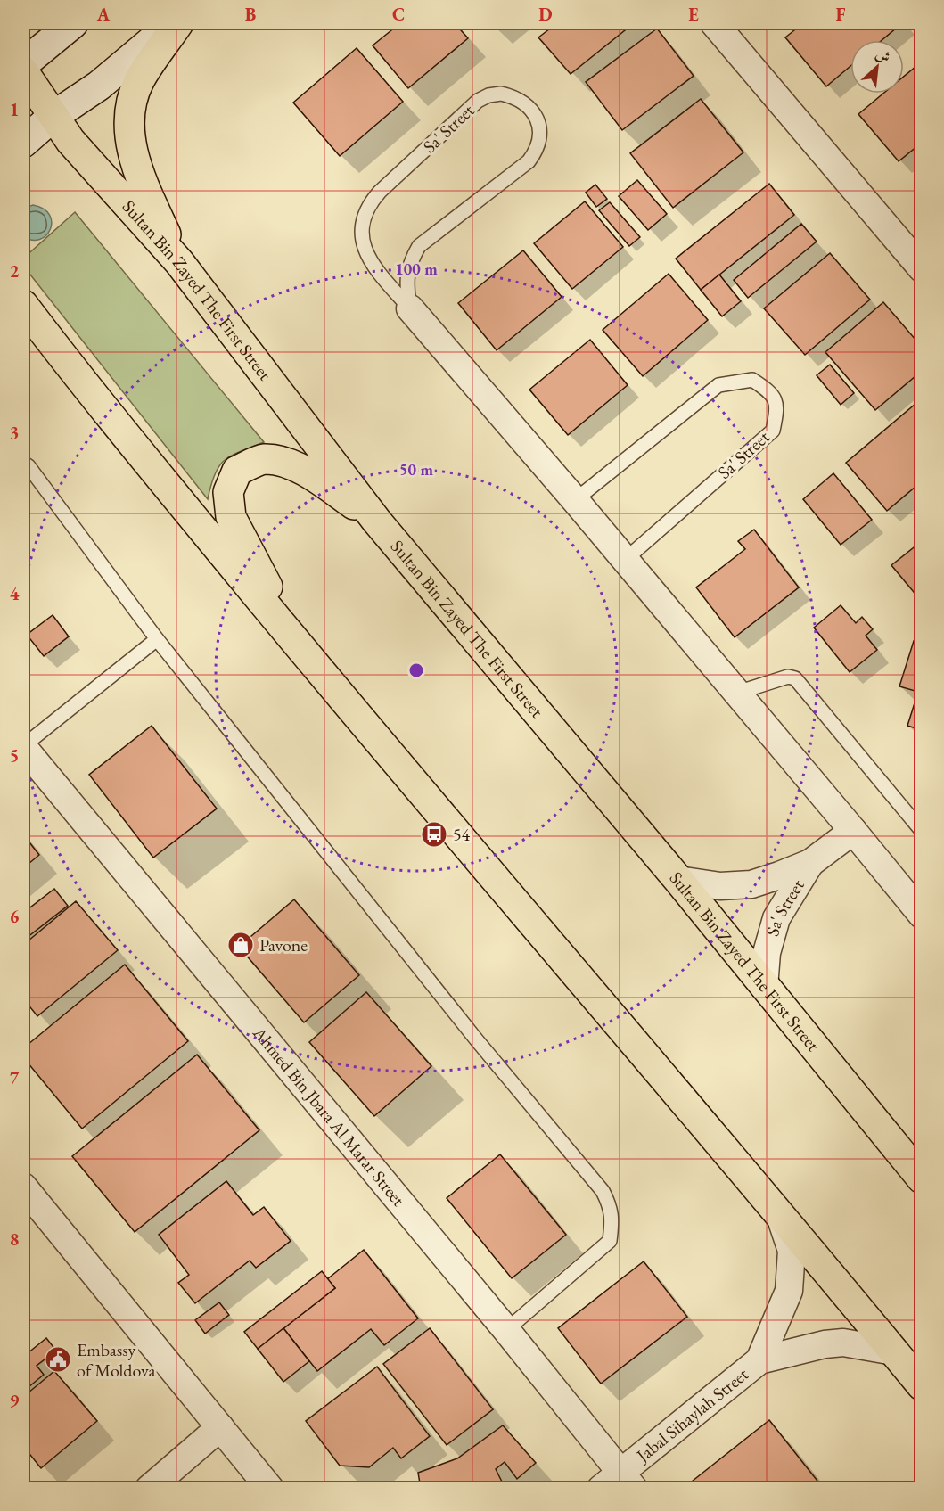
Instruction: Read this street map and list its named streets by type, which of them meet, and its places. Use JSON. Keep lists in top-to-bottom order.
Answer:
{
  "streets": {
    "main road": ["Sultan Bin Zayed The First Street"],
    "street": ["Sa' Street", "Ahmed Bin Jbara Al Marar Street", "Jabal Sihaylah Street"]
  },
  "crossings": [
    ["Sa' Street", "Sultan Bin Zayed The First Street"],
    ["Ahmed Bin Jbara Al Marar Street", "Jabal Sihaylah Street"]
  ],
  "places": {
    "bus stop": ["54"],
    "shop": ["Pavone"],
    "public building": ["Embassy of Moldova"]
  },
  "north": "top right",
  "grid": {
    "columns": [
      "A",
      "B",
      "C",
      "D",
      "E",
      "F"
    ],
    "rows": [
      "1",
      "2",
      "3",
      "4",
      "5",
      "6",
      "7",
      "8",
      "9"
    ]
  },
  "rings": ["100 m", "50 m"]
}
